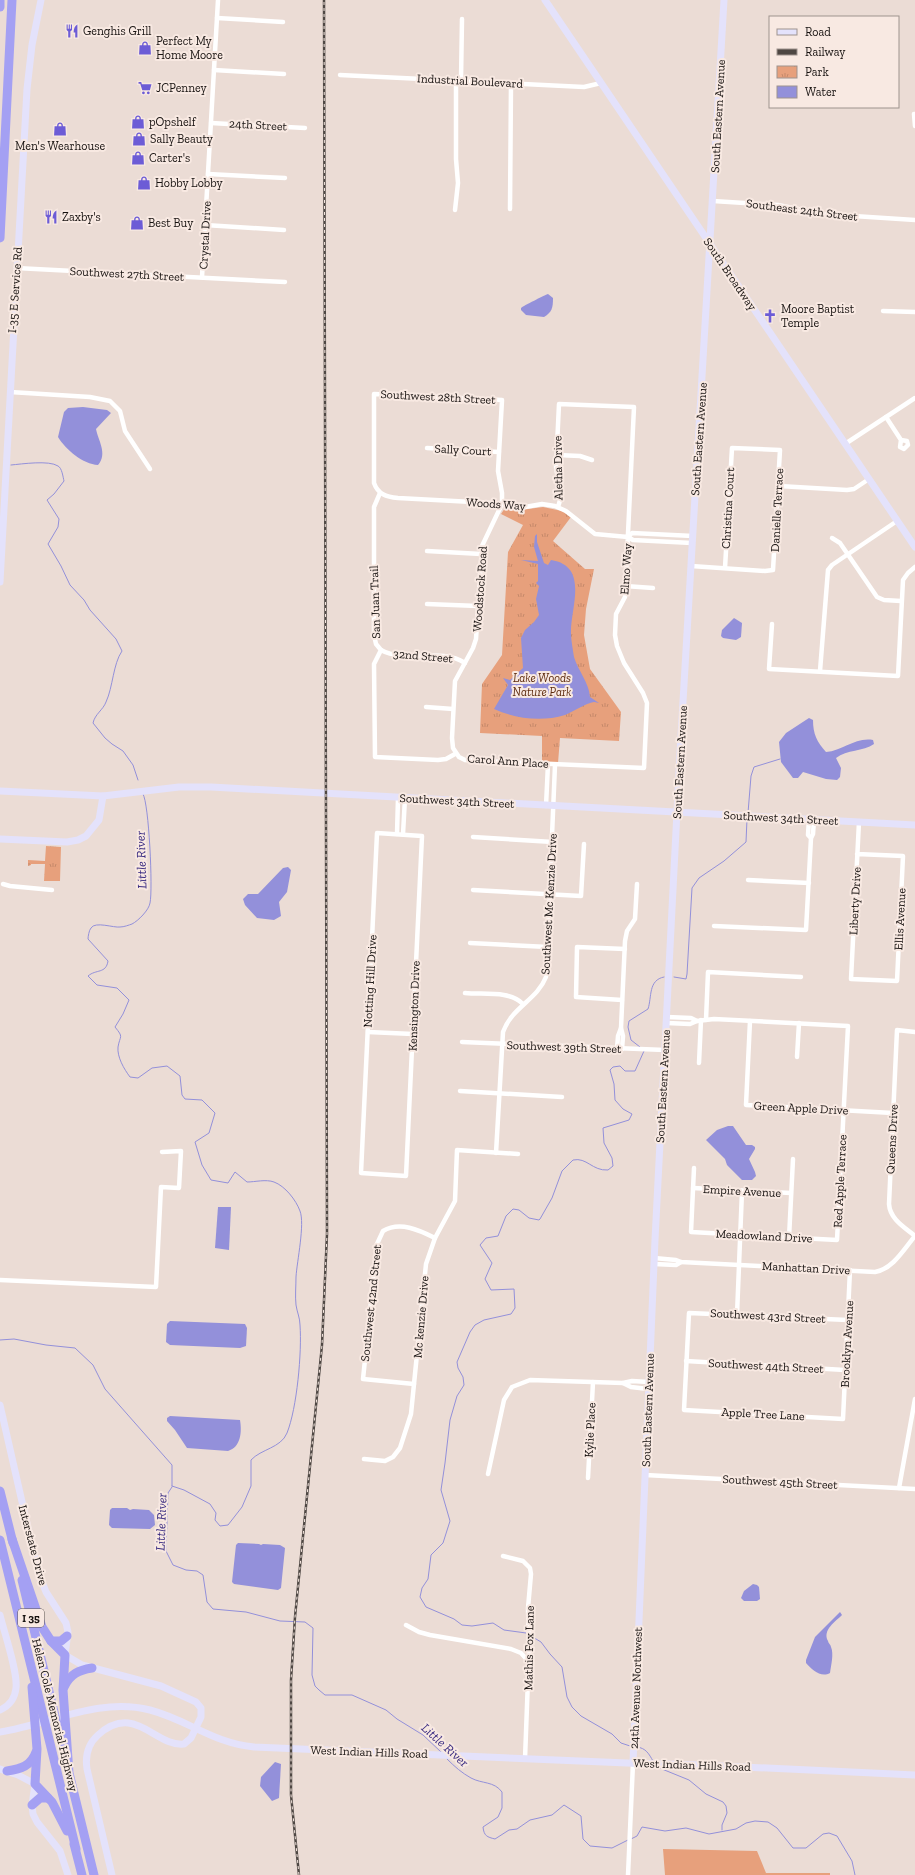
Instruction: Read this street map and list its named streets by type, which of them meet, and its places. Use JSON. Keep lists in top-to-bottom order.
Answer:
{
  "streets": {
    "highway": ["I 35", "Helen Cole Memorial Highway"],
    "street": [
      "Industrial Boulevard",
      "South Eastern Avenue",
      "24th Street",
      "Southeast 24th Street",
      "Crystal Drive",
      "Southwest 27th Street",
      "South Broadway",
      "I-35 E Service Rd",
      "Southwest 28th Street",
      "Sally Court",
      "Aletha Drive",
      "Woods Way",
      "Christina Court",
      "Danielle Terrace",
      "Elmo Way",
      "Woodstock Road",
      "San Juan Trail",
      "32nd Street",
      "Carol Ann Place",
      "Southwest 34th Street",
      "Liberty Drive",
      "Southwest Mc Kenzie Drive",
      "Ellis Avenue",
      "Notting Hill Drive",
      "Kensington Drive",
      "Southwest 39th Street",
      "Green Apple Drive",
      "Queens Drive",
      "Red Apple Terrace",
      "Empire Avenue",
      "Meadowland Drive",
      "Manhattan Drive",
      "Southwest 42nd Street",
      "Southwest 43rd Street",
      "Mc kenzie Drive",
      "Brooklyn Avenue",
      "Southwest 44th Street",
      "Apple Tree Lane",
      "Kylie Place",
      "Southwest 45th Street",
      "Interstate Drive",
      "Mathis Fox Lane",
      "24th Avenue Northwest",
      "West Indian Hills Road"
    ]
  },
  "crossings": [
    ["Industrial Boulevard", "South Broadway"],
    ["South Eastern Avenue", "Southeast 24th Street"],
    ["South Eastern Avenue", "South Broadway"],
    ["South Eastern Avenue", "Woods Way"],
    ["South Eastern Avenue", "Southwest 34th Street"],
    ["South Eastern Avenue", "Southwest 39th Street"],
    ["South Eastern Avenue", "Manhattan Drive"],
    ["South Eastern Avenue", "Southwest 45th Street"],
    ["South Eastern Avenue", "24th Avenue Northwest"],
    ["24th Street", "Crystal Drive"],
    ["Crystal Drive", "Southwest 27th Street"],
    ["Southwest 27th Street", "I-35 E Service Rd"],
    ["Southwest 28th Street", "Sally Court"],
    ["Southwest 28th Street", "Woods Way"],
    ["Southwest 28th Street", "San Juan Trail"],
    ["Aletha Drive", "Woods Way"],
    ["Aletha Drive", "Elmo Way"],
    ["Woods Way", "Elmo Way"],
    ["Woods Way", "Woodstock Road"],
    ["Woods Way", "San Juan Trail"],
    ["Christina Court", "Danielle Terrace"],
    ["Elmo Way", "Carol Ann Place"],
    ["Woodstock Road", "32nd Street"],
    ["Woodstock Road", "Carol Ann Place"],
    ["San Juan Trail", "32nd Street"],
    ["San Juan Trail", "Carol Ann Place"],
    ["Southwest 34th Street", "Liberty Drive"],
    ["Southwest 34th Street", "Southwest Mc Kenzie Drive"],
    ["Liberty Drive", "Ellis Avenue"],
    ["Southwest Mc Kenzie Drive", "Southwest 39th Street"],
    ["Southwest Mc Kenzie Drive", "Mc kenzie Drive"],
    ["Notting Hill Drive", "Kensington Drive"],
    ["Green Apple Drive", "Queens Drive"],
    ["Green Apple Drive", "Red Apple Terrace"],
    ["Queens Drive", "Manhattan Drive"],
    ["Red Apple Terrace", "Meadowland Drive"],
    ["Empire Avenue", "Meadowland Drive"],
    ["Manhattan Drive", "Brooklyn Avenue"],
    ["Southwest 42nd Street", "Mc kenzie Drive"],
    ["Southwest 43rd Street", "Brooklyn Avenue"],
    ["Southwest 43rd Street", "Southwest 44th Street"],
    ["Southwest 43rd Street", "Apple Tree Lane"],
    ["Brooklyn Avenue", "Southwest 44th Street"],
    ["Brooklyn Avenue", "Apple Tree Lane"],
    ["Southwest 44th Street", "Apple Tree Lane"],
    ["I 35", "Helen Cole Memorial Highway"],
    ["Mathis Fox Lane", "West Indian Hills Road"],
    ["24th Avenue Northwest", "West Indian Hills Road"]
  ],
  "water": ["Little River"],
  "parks": ["Lake Woods Nature Park"],
  "places": {
    "restaurant": ["Genghis Grill", "Zaxby's"],
    "shop": [
      "Perfect My Home Moore",
      "pOpshelf",
      "Men's Wearhouse",
      "Sally Beauty",
      "Carter's",
      "Hobby Lobby",
      "Best Buy"
    ],
    "supermarket": ["JCPenney"],
    "church": ["Moore Baptist Temple"]
  },
  "legend": [
    "Road",
    "Railway",
    "Park",
    "Water"
  ]
}
